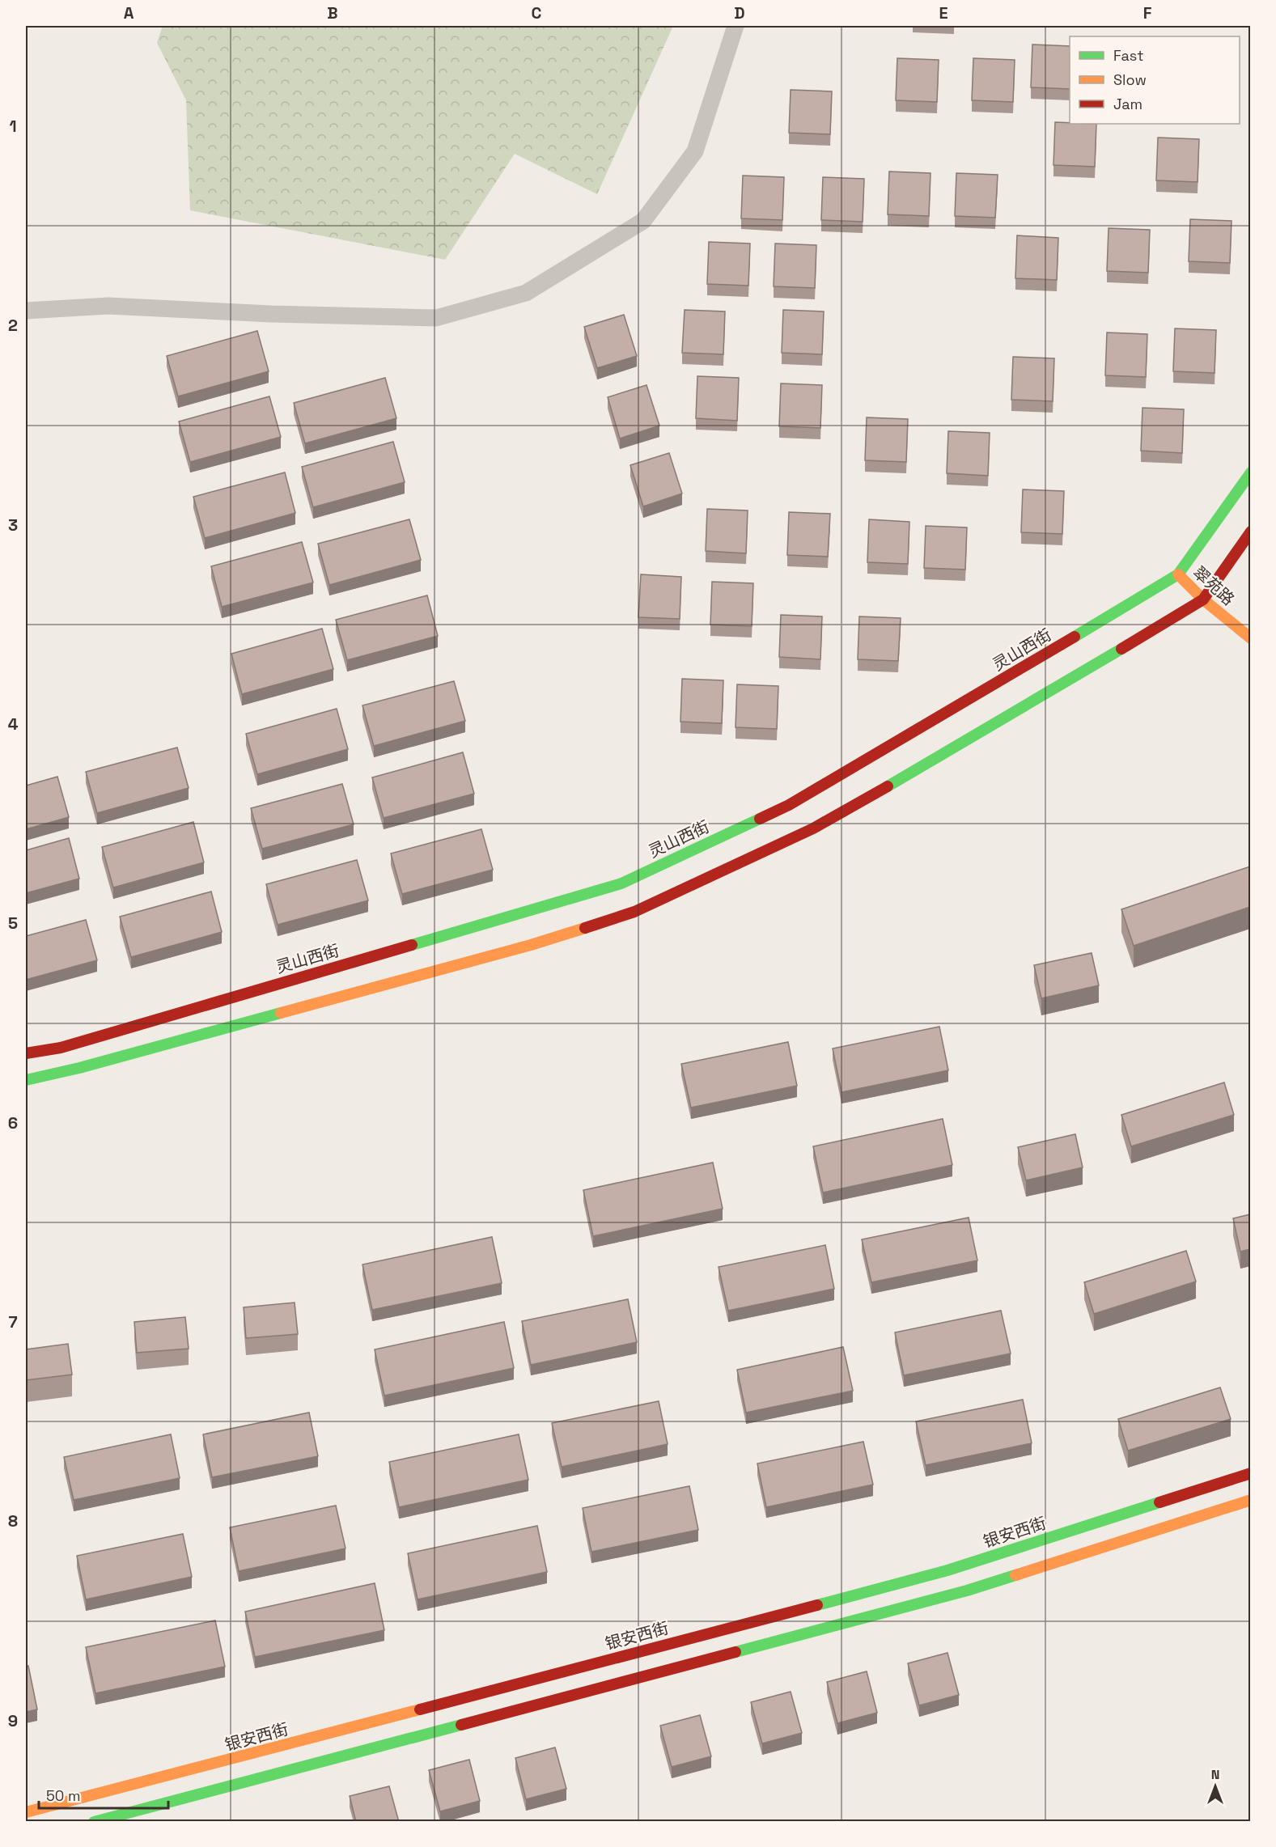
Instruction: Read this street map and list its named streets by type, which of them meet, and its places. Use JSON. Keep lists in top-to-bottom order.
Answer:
{
  "streets": {
    "main road": ["翠苑路", "灵山西街", "银安西街"]
  },
  "crossings": [
    ["翠苑路", "灵山西街"]
  ],
  "legend": ["Fast", "Slow", "Jam"],
  "scale_bar": "50 m",
  "north": "top",
  "grid": {
    "columns": [
      "A",
      "B",
      "C",
      "D",
      "E",
      "F"
    ],
    "rows": [
      "1",
      "2",
      "3",
      "4",
      "5",
      "6",
      "7",
      "8",
      "9"
    ]
  }
}
